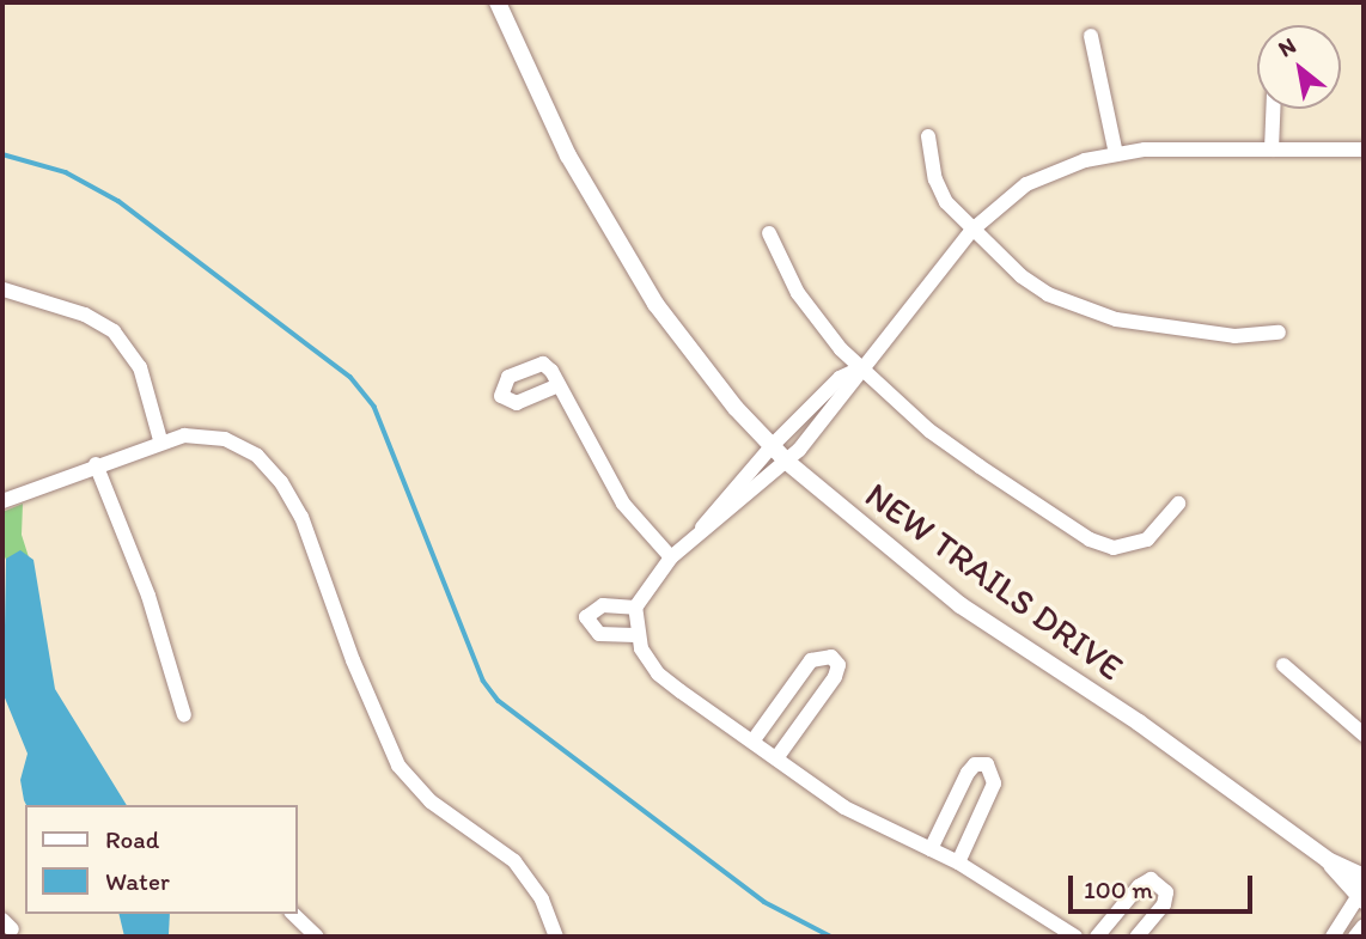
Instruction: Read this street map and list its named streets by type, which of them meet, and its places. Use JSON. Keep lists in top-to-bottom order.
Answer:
{
  "streets": {
    "street": ["NEW TRAILS DRIVE"]
  },
  "legend": ["Road", "Water"],
  "scale_bar": "100 m",
  "north": "top left"
}
